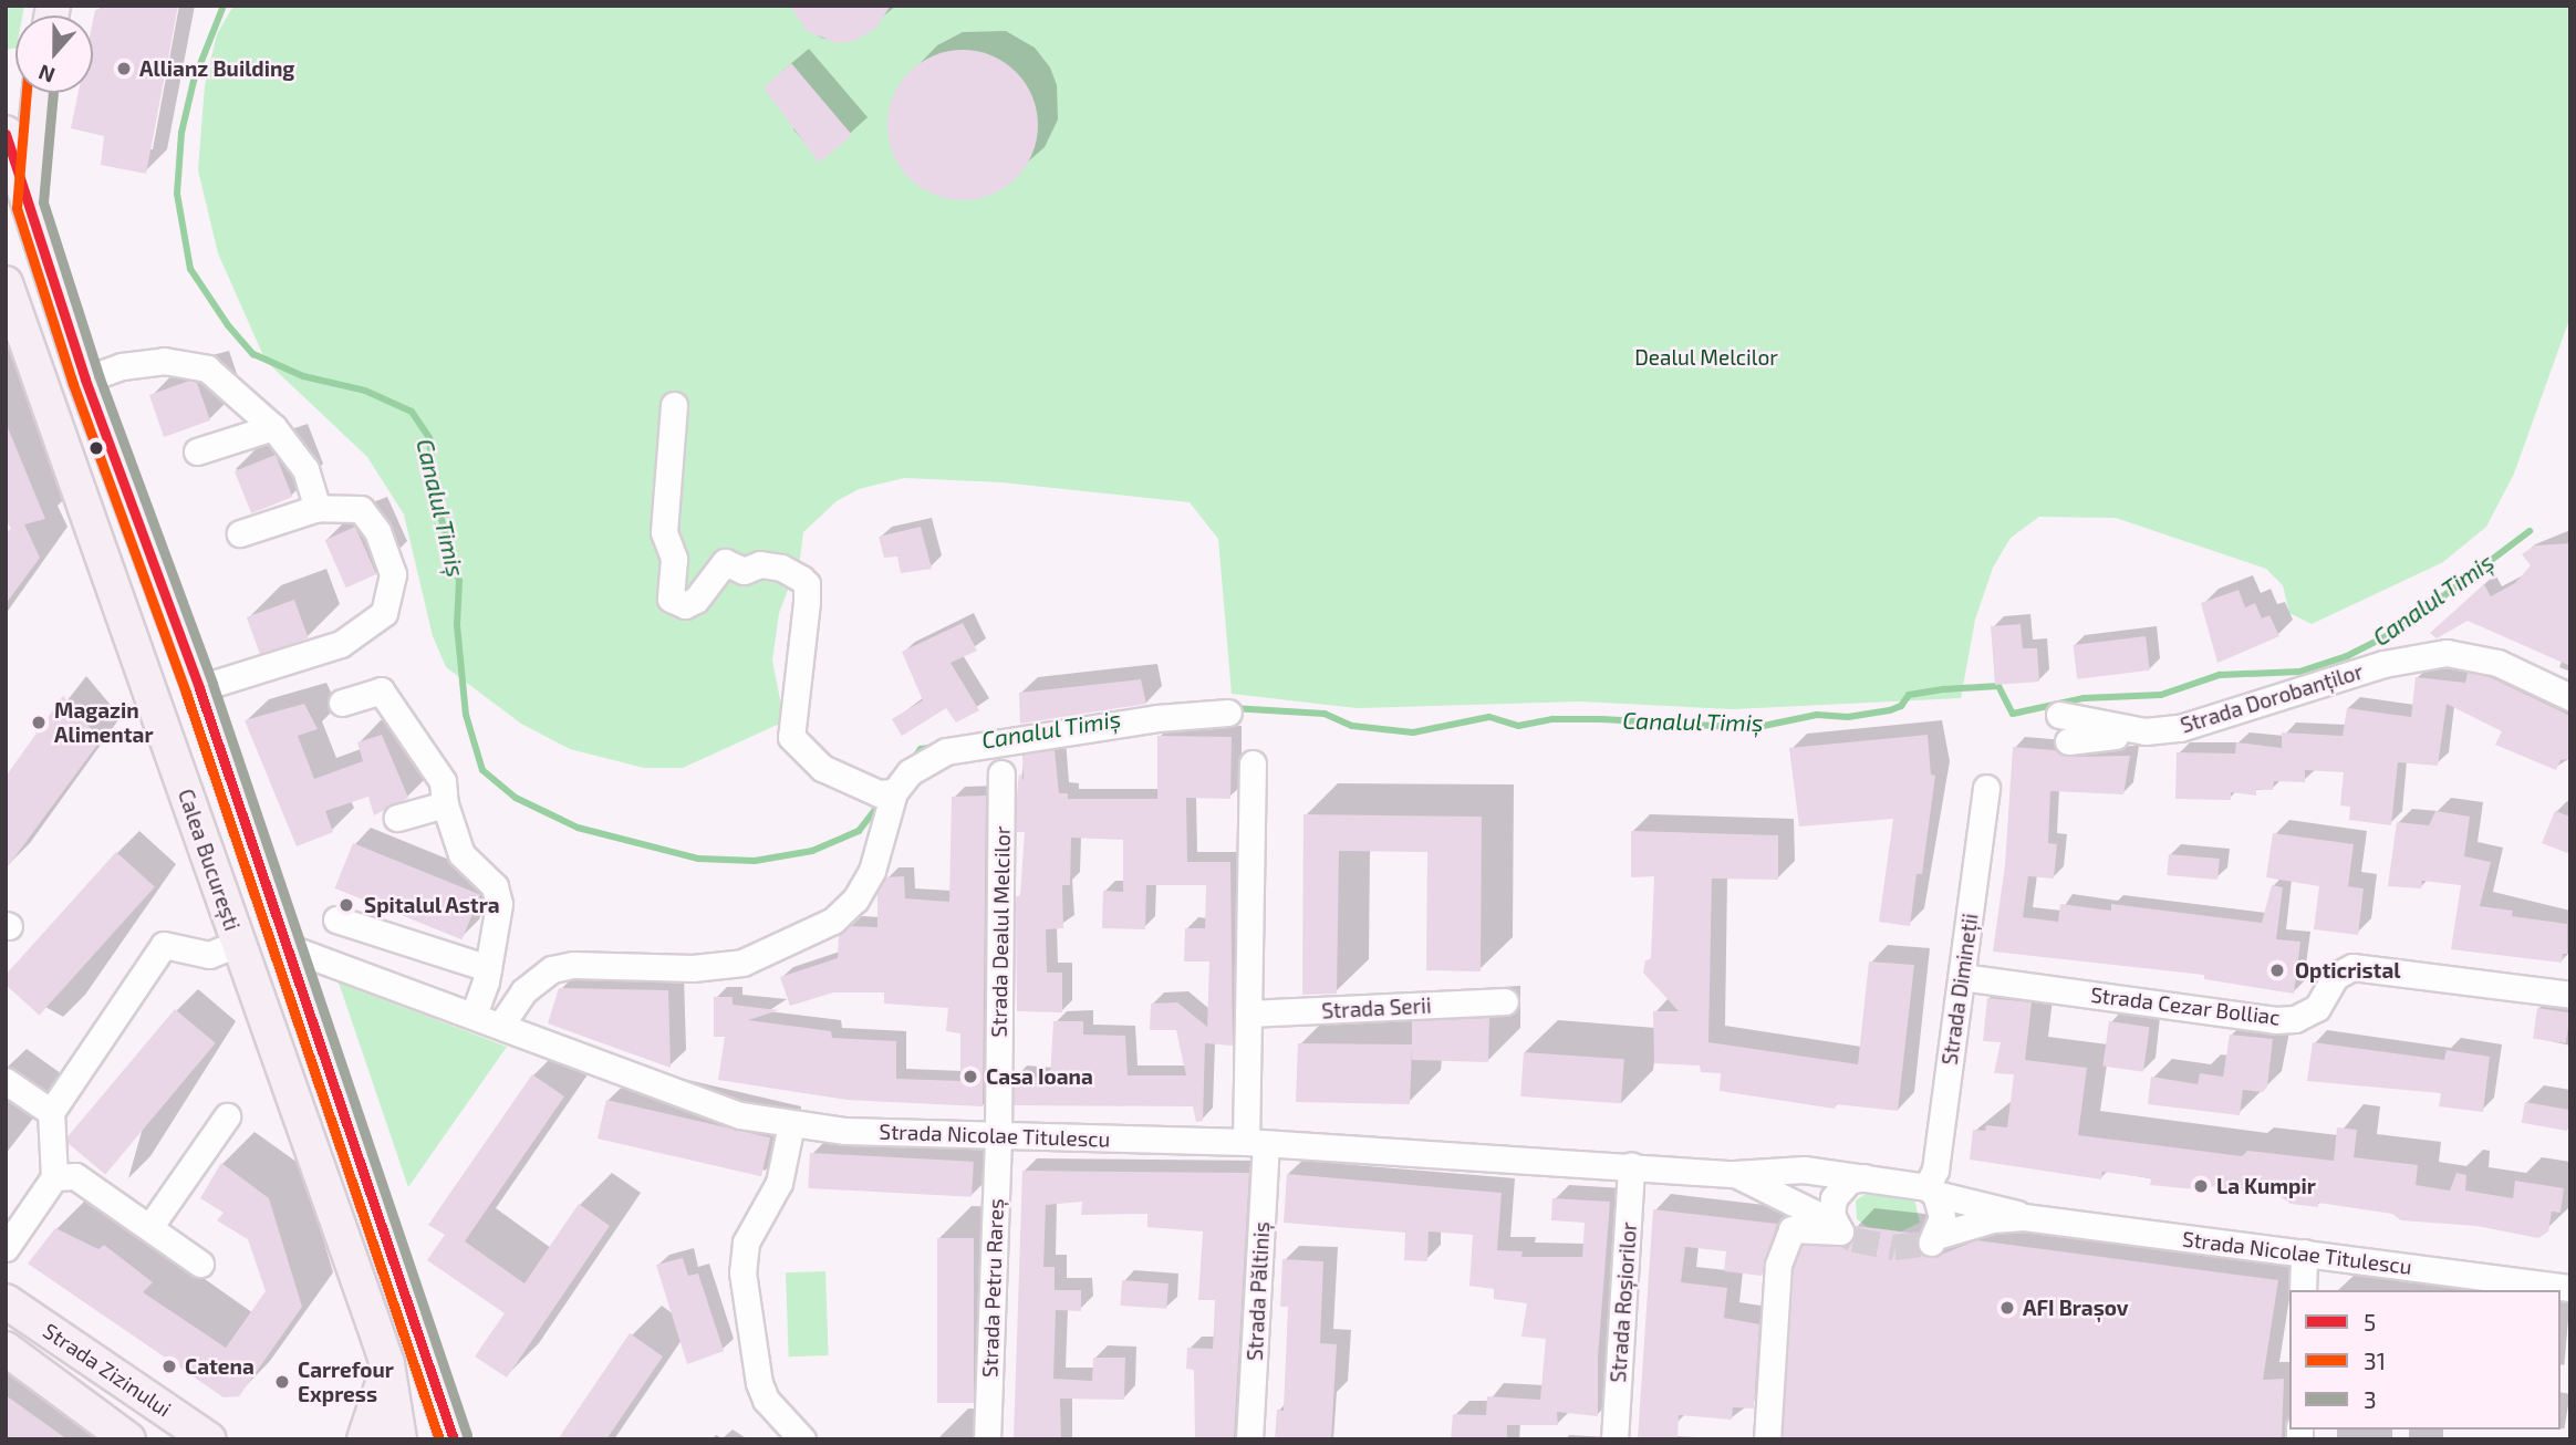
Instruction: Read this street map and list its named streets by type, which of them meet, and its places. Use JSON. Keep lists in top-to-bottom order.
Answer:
{
  "streets": {
    "main road": ["Calea București", "Strada Zizinului"],
    "street": [
      "Strada Dorobanților",
      "Strada Dealul Melcilor",
      "Strada Dimineții",
      "Strada Cezar Bolliac",
      "Strada Serii",
      "Strada Nicolae Titulescu",
      "Strada Petru Rareș",
      "Strada Păltiniș",
      "Strada Roșiorilor"
    ]
  },
  "crossings": [
    ["Calea București", "Strada Nicolae Titulescu"],
    ["Strada Dealul Melcilor", "Strada Nicolae Titulescu"],
    ["Strada Dealul Melcilor", "Strada Petru Rareș"],
    ["Strada Dimineții", "Strada Cezar Bolliac"],
    ["Strada Dimineții", "Strada Nicolae Titulescu"],
    ["Strada Nicolae Titulescu", "Strada Petru Rareș"],
    ["Strada Nicolae Titulescu", "Strada Păltiniș"],
    ["Strada Nicolae Titulescu", "Strada Roșiorilor"]
  ],
  "water": ["Canalul Timiș"],
  "parks": ["Dealul Melcilor"],
  "places": [
    "Allianz Building",
    "Magazin Alimentar",
    "Spitalul Astra",
    "Opticristal",
    "Casa Ioana",
    "La Kumpir",
    "AFI Brașov",
    "Catena",
    "Carrefour Express"
  ],
  "lines": ["transit line 31", "transit line 3", "transit line 5"],
  "legend": ["5", "31", "3"],
  "north": "bottom"
}
